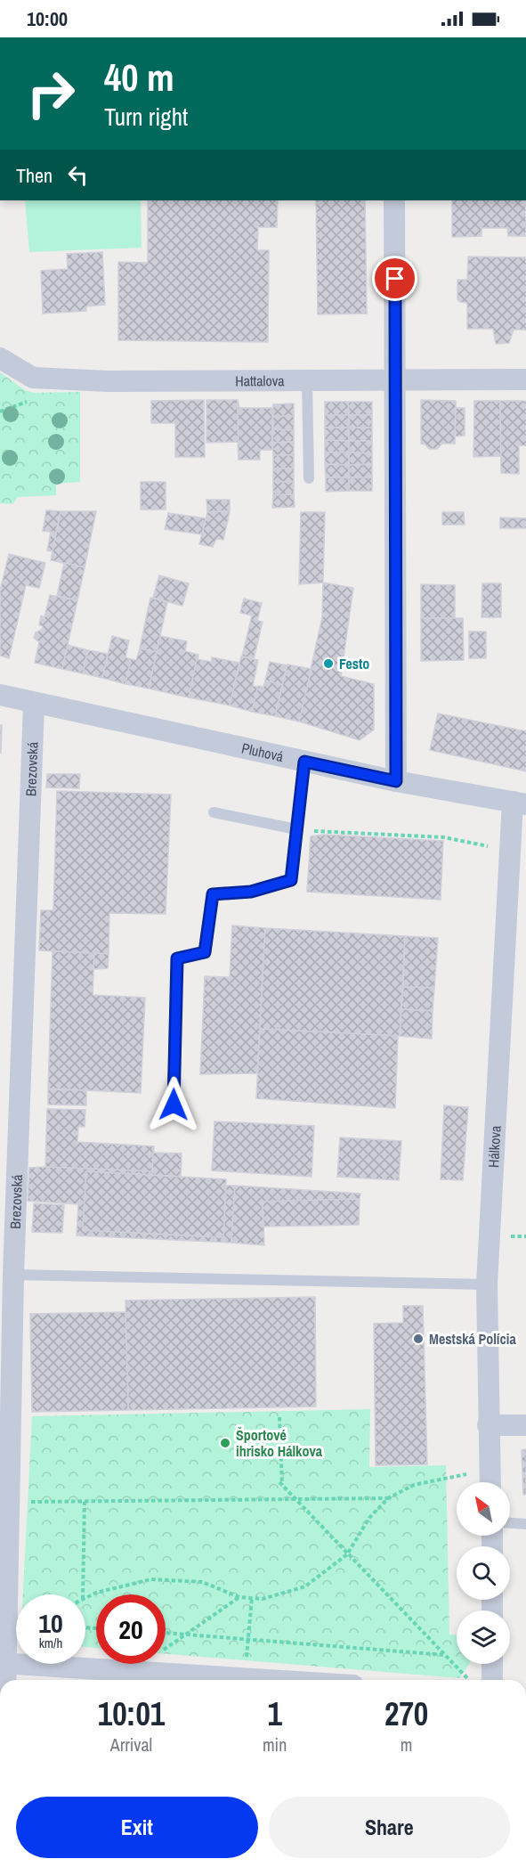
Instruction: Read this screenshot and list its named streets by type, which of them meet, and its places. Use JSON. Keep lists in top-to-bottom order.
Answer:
{
  "streets": {
    "street": [
      "Hattalova",
      "Pluhová",
      "Brezovská",
      "Hálkova"
    ]
  },
  "crossings": [
    ["Pluhová", "Brezovská"],
    ["Pluhová", "Hálkova"]
  ],
  "places": ["Festo", "Mestská Polícia", "Športové ihrisko Hálkova"],
  "north": "top left",
  "page": {
    "status": "10:00",
    "turn": ["40 m", "Turn right"],
    "then": "Then",
    "speed": "10 km/h",
    "limit": "20",
    "eta": [
      "10:01",
      "Arrival",
      "1",
      "min",
      "270",
      "m"
    ],
    "buttons": ["Exit", "Share"]
  }
}
